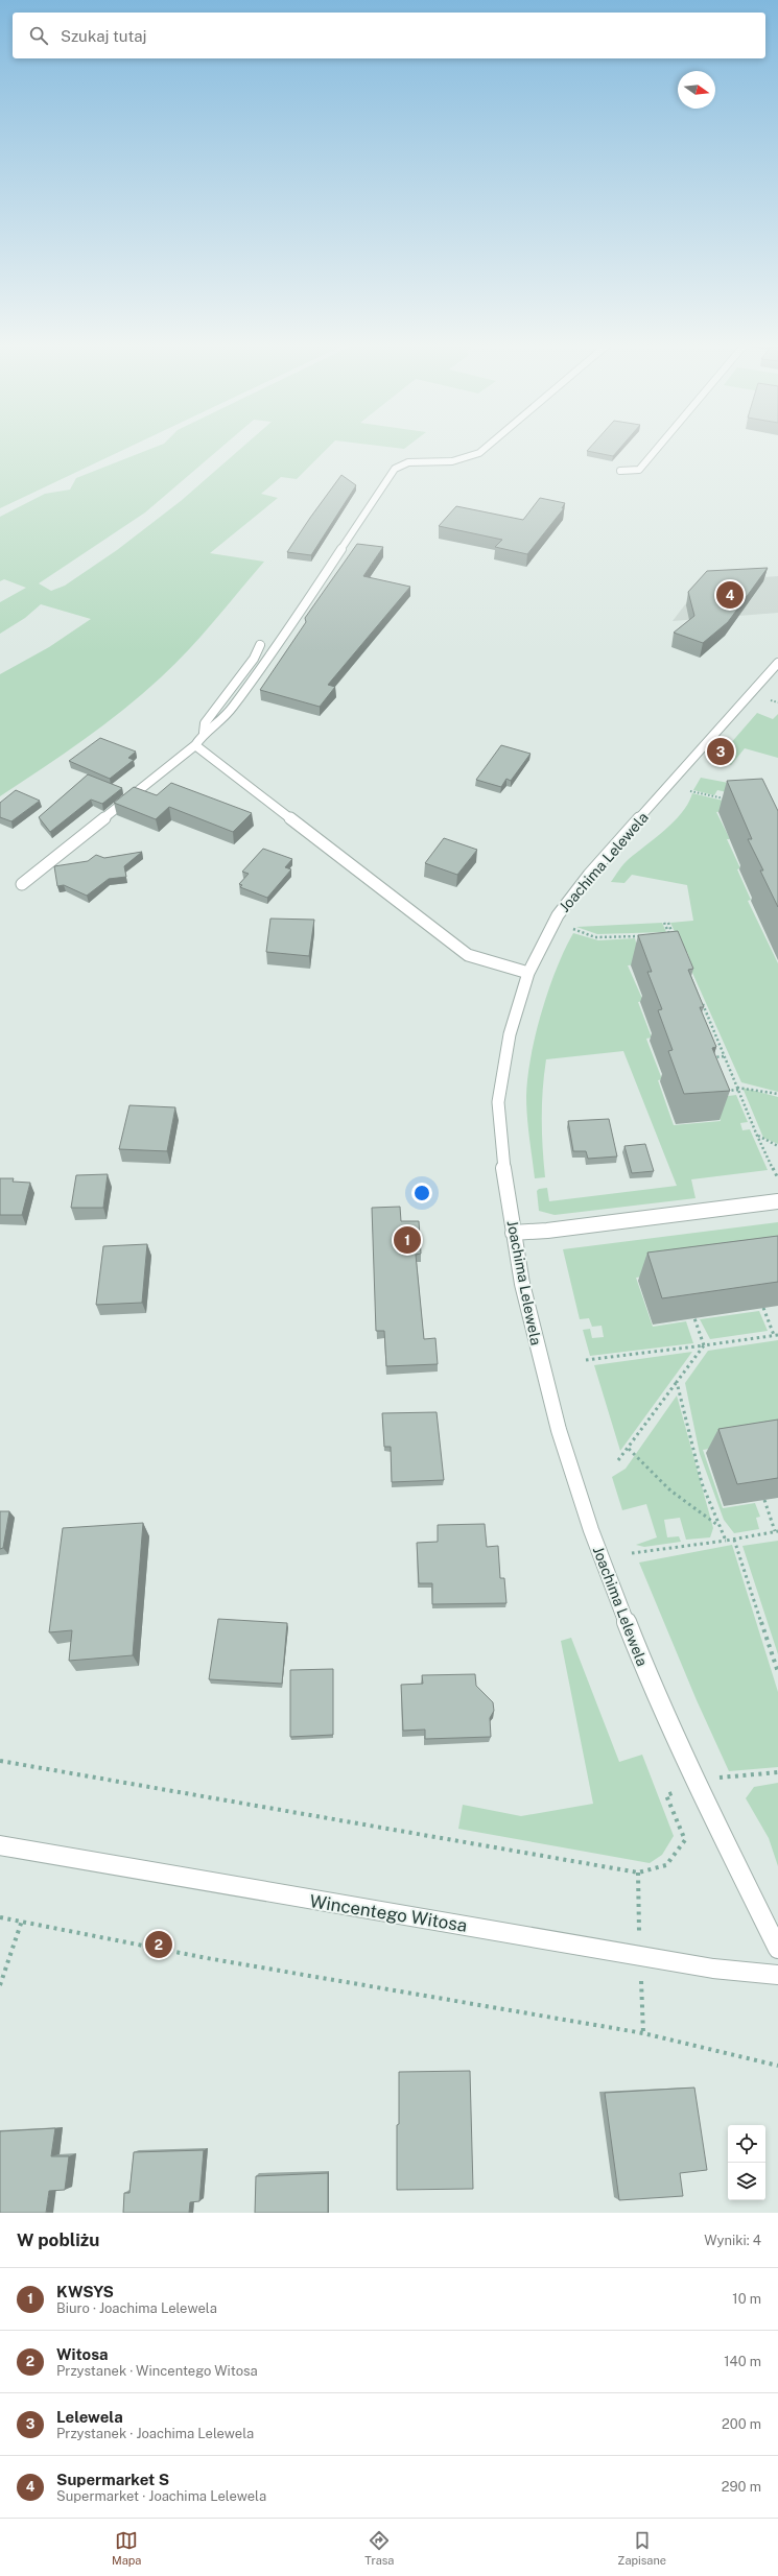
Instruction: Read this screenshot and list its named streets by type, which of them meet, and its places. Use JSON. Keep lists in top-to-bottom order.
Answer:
{
  "streets": {
    "street": ["Joachima Lelewela", "Wincentego Witosa"]
  },
  "north": "right",
  "page": {
    "search": "Szukaj tutaj",
    "pins": [
      "4",
      "3",
      "1",
      "2"
    ],
    "heading": ["W pobliżu", "Wyniki: 4"],
    "list": [
      {
        "mark": "1",
        "name": "KWSYS",
        "note": "Biuro · Joachima Lelewela",
        "value": "10 m"
      },
      {
        "mark": "2",
        "name": "Witosa",
        "note": "Przystanek · Wincentego Witosa",
        "value": "140 m"
      },
      {
        "mark": "3",
        "name": "Lelewela",
        "note": "Przystanek · Joachima Lelewela",
        "value": "200 m"
      },
      {
        "mark": "4",
        "name": "Supermarket S",
        "note": "Supermarket · Joachima Lelewela",
        "value": "290 m"
      }
    ],
    "nav": ["Mapa", "Trasa", "Zapisane"]
  }
}
